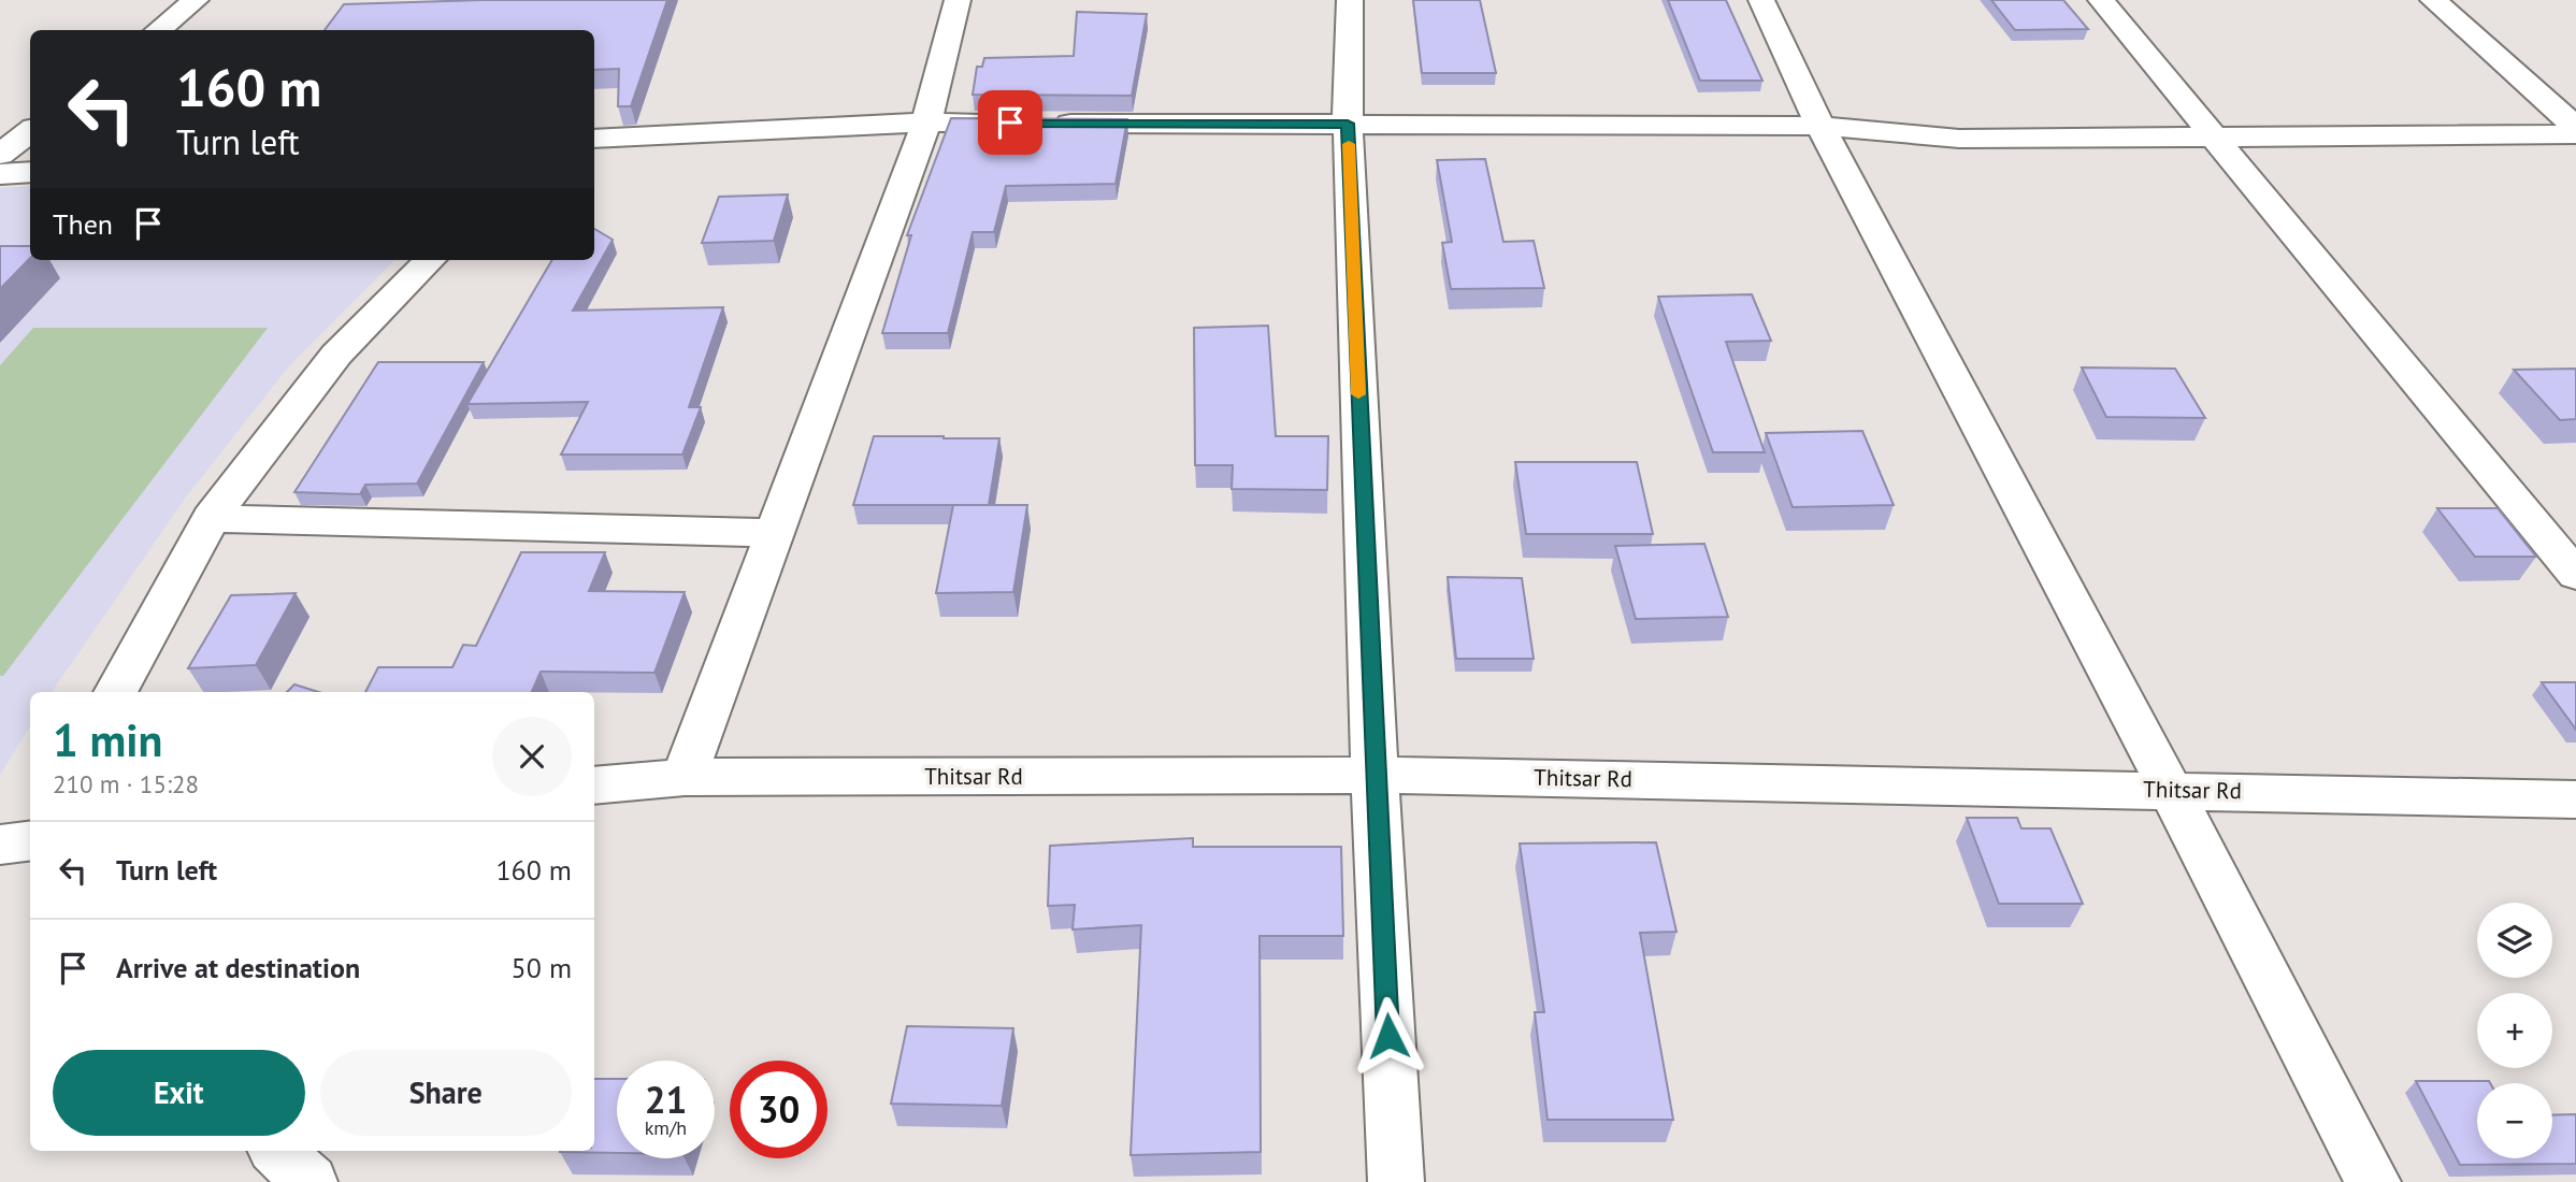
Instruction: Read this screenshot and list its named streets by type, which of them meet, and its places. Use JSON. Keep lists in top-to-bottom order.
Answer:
{
  "streets": {
    "street": ["Thitsar Rd"]
  },
  "page": {
    "turn": ["160 m", "Turn left"],
    "then": "Then",
    "heading": ["1 min", "210 m · 15:28"],
    "list": [
      {
        "name": "Turn left",
        "value": "160 m"
      },
      {
        "name": "Arrive at destination",
        "value": "50 m"
      }
    ],
    "map_buttons": ["+", "−"],
    "buttons": ["Exit", "Share"],
    "speed": "21 km/h",
    "limit": "30"
  }
}
